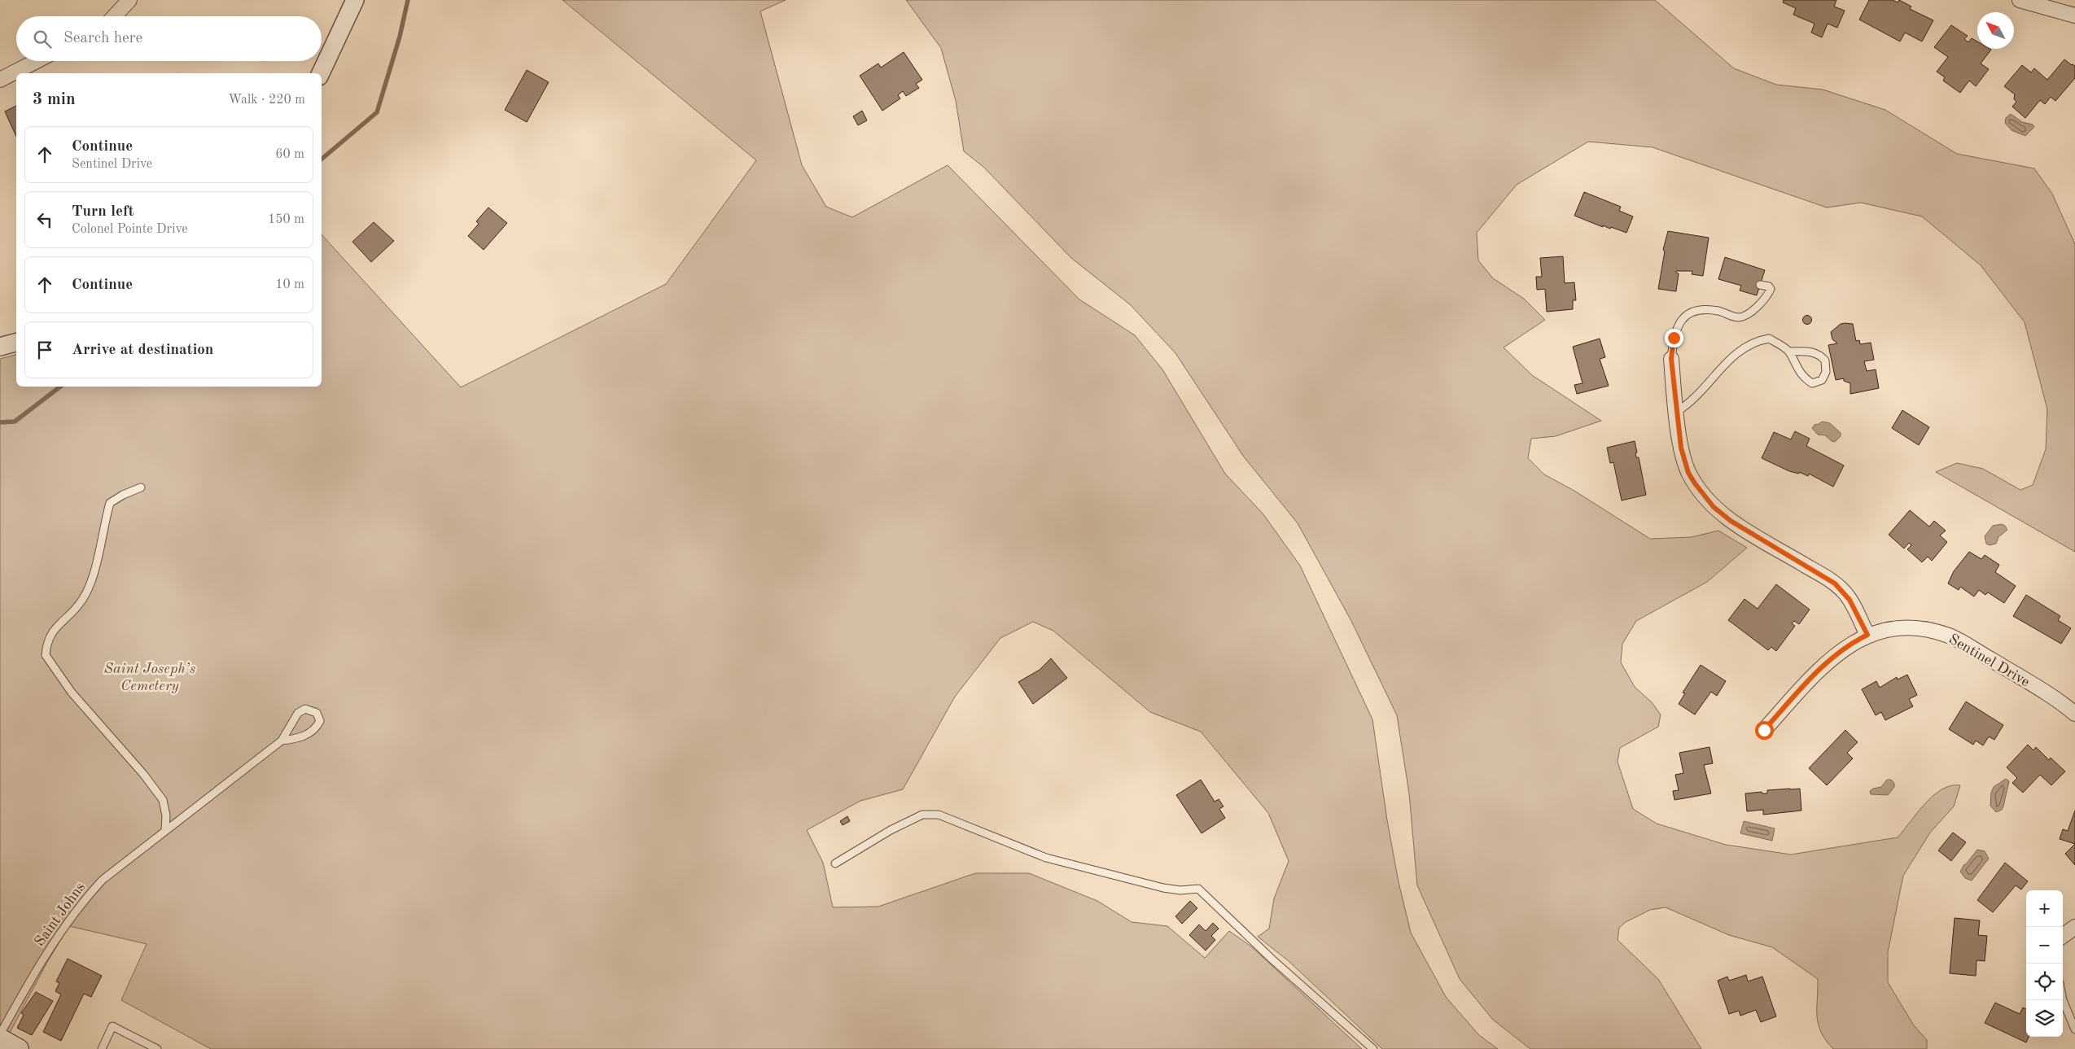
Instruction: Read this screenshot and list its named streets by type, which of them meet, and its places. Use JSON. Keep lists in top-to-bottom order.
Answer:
{
  "streets": {
    "street": ["Sentinel Drive"],
    "lane": ["Saint Johns"]
  },
  "parks": ["Saint Joseph’s Cemetery"],
  "north": "top left",
  "page": {
    "search": "Search here",
    "heading": ["3 min", "Walk · 220 m"],
    "list": [
      ["Continue", "Sentinel Drive", "60 m"],
      ["Turn left", "Colonel Pointe Drive", "150 m"],
      ["Continue", "10 m"],
      "Arrive at destination"
    ],
    "map_buttons": ["+", "−"]
  }
}
